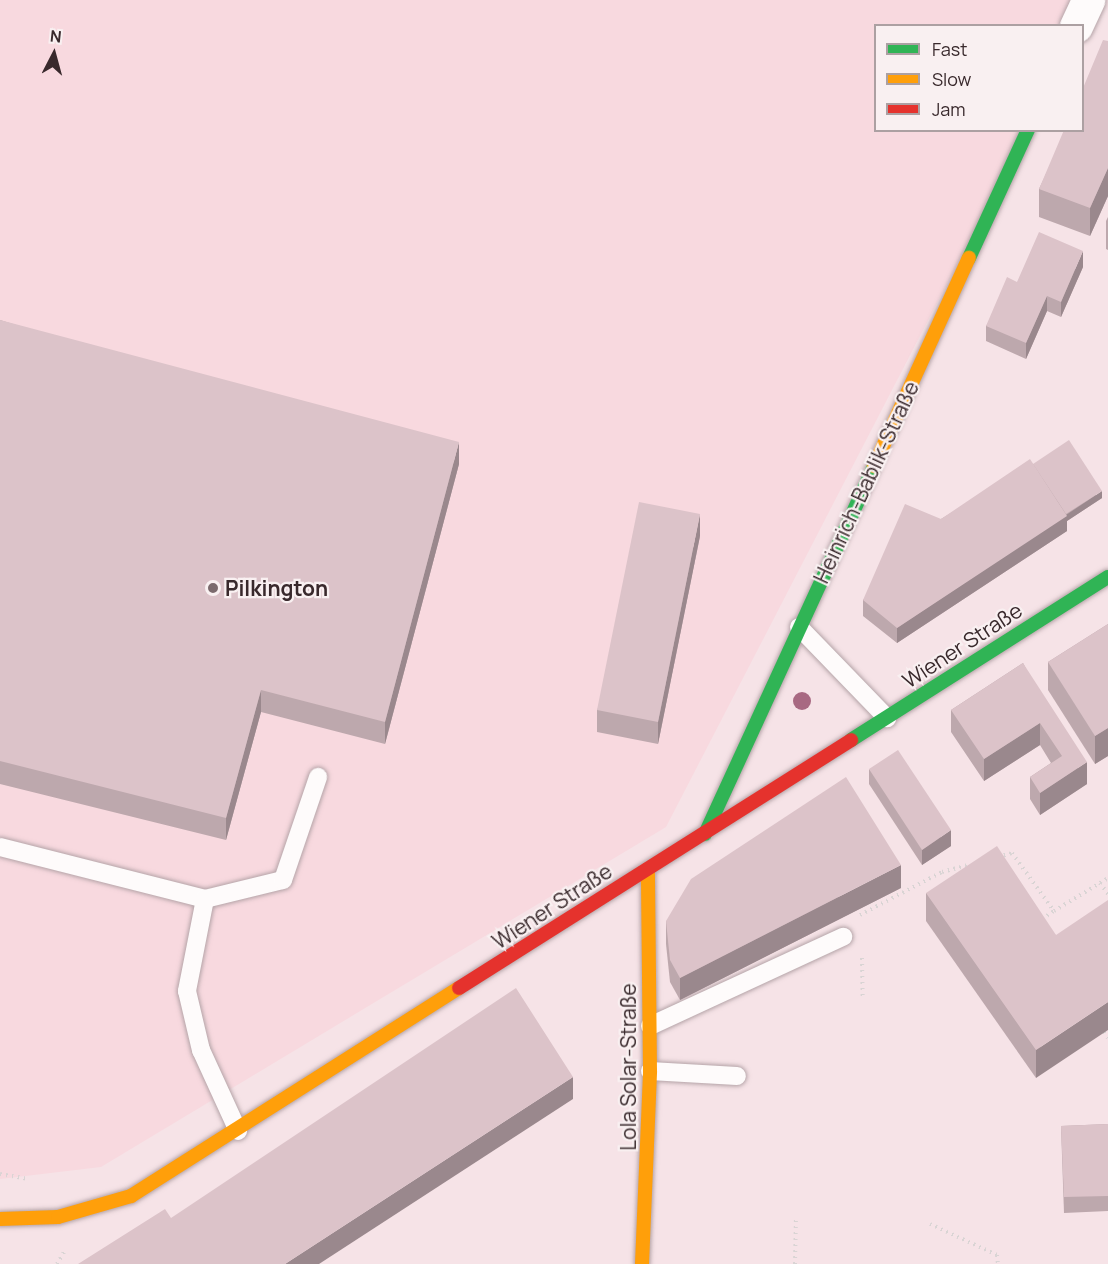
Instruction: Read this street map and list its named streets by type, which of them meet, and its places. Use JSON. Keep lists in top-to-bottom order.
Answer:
{
  "streets": {
    "main road": ["Heinrich-Bablik-Straße", "Wiener Straße", "Lola Solar-Straße"]
  },
  "crossings": [
    ["Heinrich-Bablik-Straße", "Wiener Straße"],
    ["Wiener Straße", "Lola Solar-Straße"]
  ],
  "places": ["Pilkington"],
  "legend": ["Fast", "Slow", "Jam"],
  "north": "top"
}
